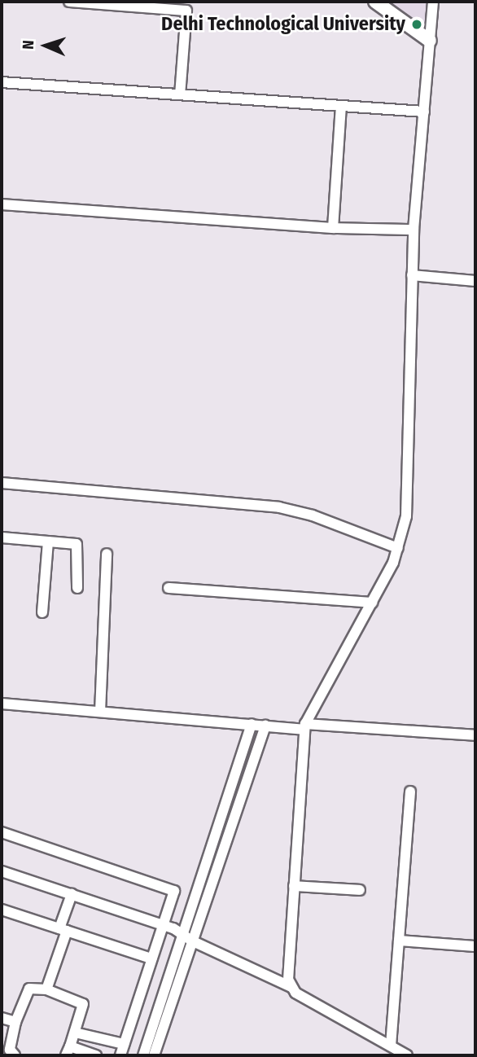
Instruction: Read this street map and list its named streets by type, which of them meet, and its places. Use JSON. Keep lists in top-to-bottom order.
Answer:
{
  "places": ["Delhi Technological University"],
  "north": "left"
}
